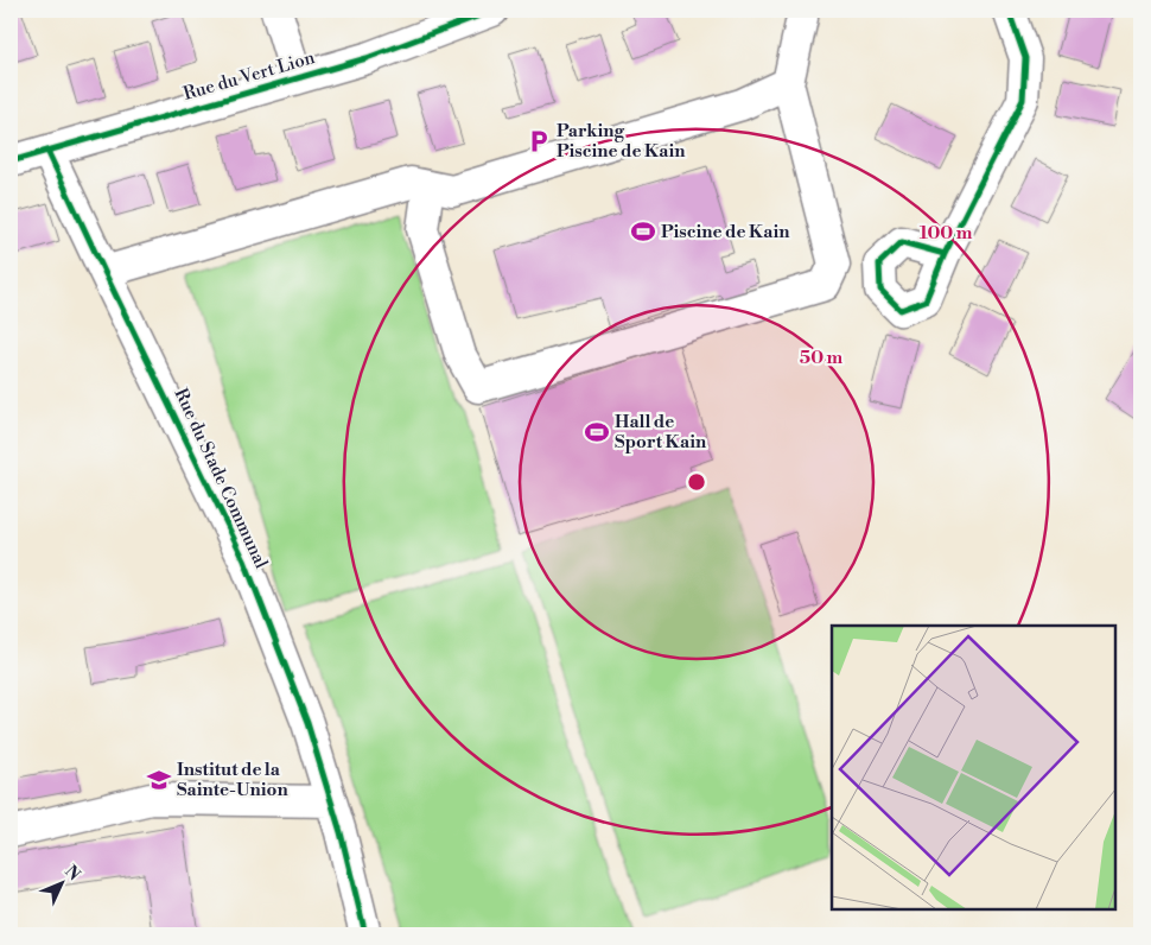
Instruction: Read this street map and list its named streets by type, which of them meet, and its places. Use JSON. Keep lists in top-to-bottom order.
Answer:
{
  "streets": {
    "street": ["Rue du Vert Lion", "Rue du Stade Communal"]
  },
  "crossings": [
    ["Rue du Vert Lion", "Rue du Stade Communal"]
  ],
  "places": {
    "parking": ["Parking Piscine de Kain"],
    "sports": ["Piscine de Kain", "Hall de Sport Kain"],
    "school or university": ["Institut de la Sainte-Union"]
  },
  "north": "top right",
  "rings": ["100 m", "50 m"]
}
